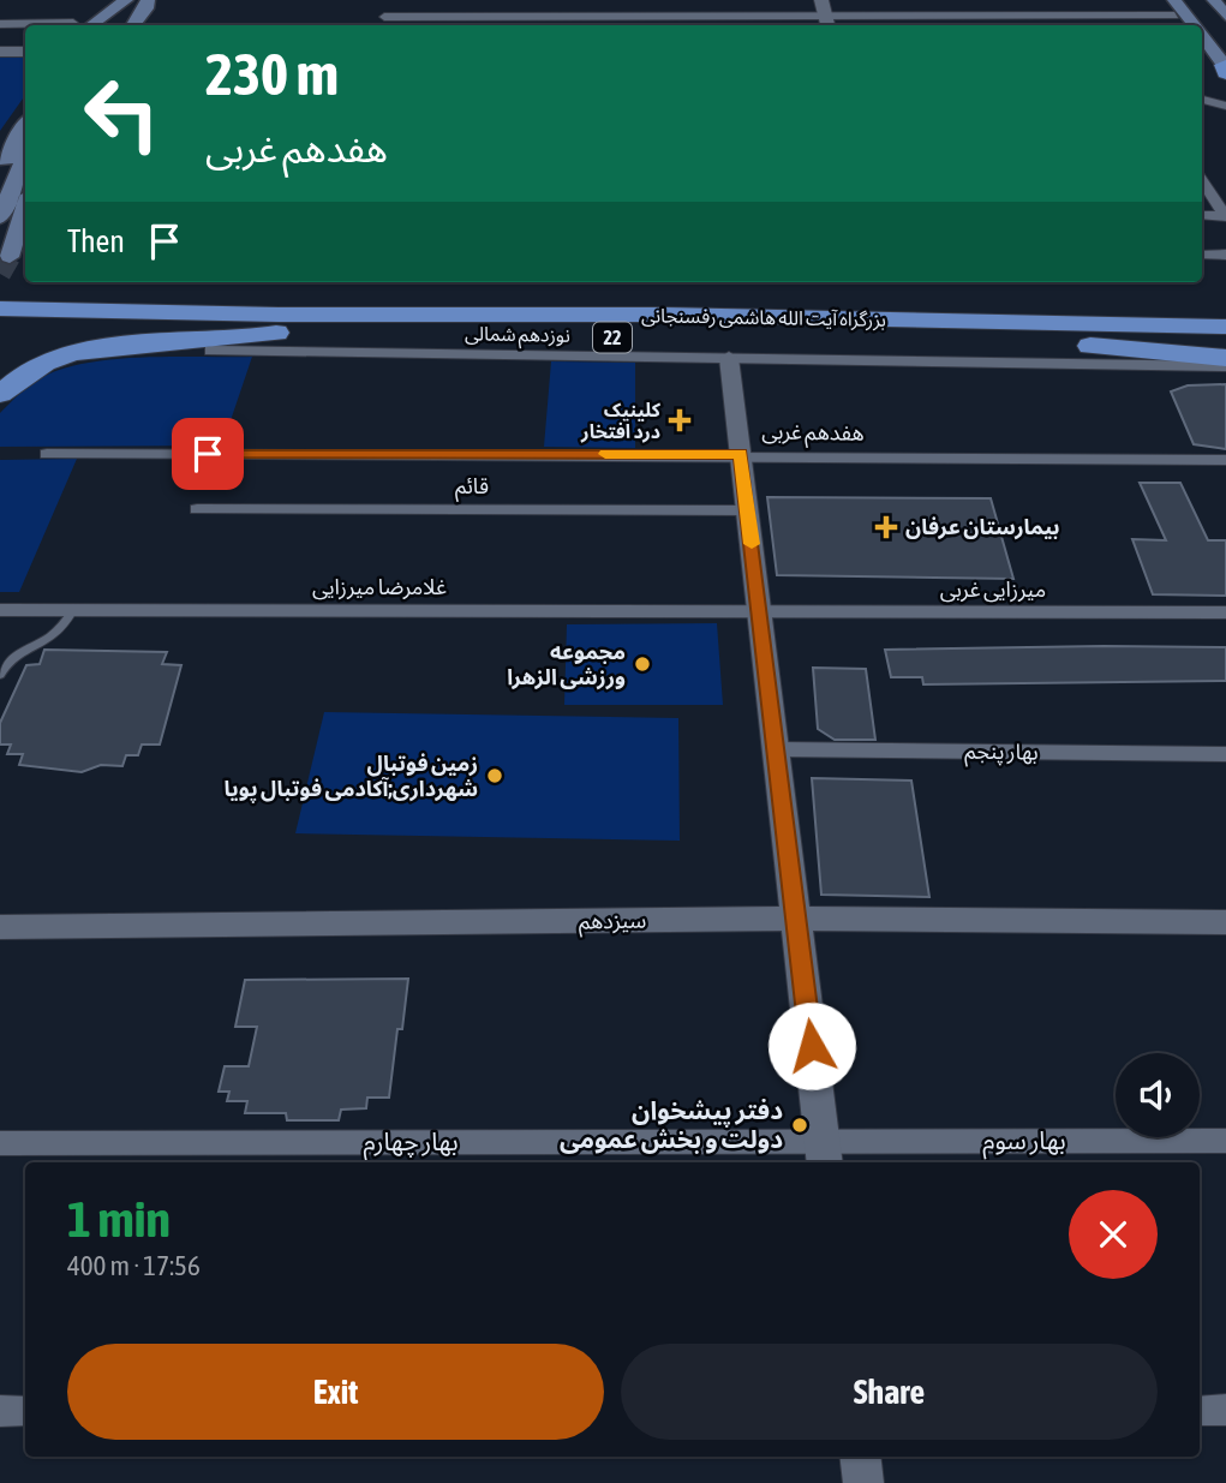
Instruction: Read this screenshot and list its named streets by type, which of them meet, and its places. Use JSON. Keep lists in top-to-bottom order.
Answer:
{
  "streets": {
    "highway": ["بزرگراه آیت الله هاشمی رفسنجانی", "22"],
    "street": [
      "نوزدهم شمالی",
      "هفدهم غربی",
      "قائم",
      "غلامرضا میرزایی",
      "میرزایی غربی",
      "بهار پنجم",
      "سیزدهم",
      "بهار سوم",
      "بهار چهارم"
    ]
  },
  "crossings": [
    ["غلامرضا میرزایی", "میرزایی غربی"],
    ["بهار سوم", "بهار چهارم"]
  ],
  "places": {
    "health": ["کلینیک درد افتخار", "بیمارستان عرفان"],
    "other": ["مجموعه ورزشی الزهرا", "زمین فوتبال شهرداری;آکادمی فوتبال پویا", "دفتر پیشخوان دولت و بخش عمومی"]
  },
  "page": {
    "turn": ["230 m", "هفدهم غربی"],
    "then": "Then",
    "heading": ["1 min", "400 m · 17:56"],
    "buttons": ["Exit", "Share"]
  }
}
